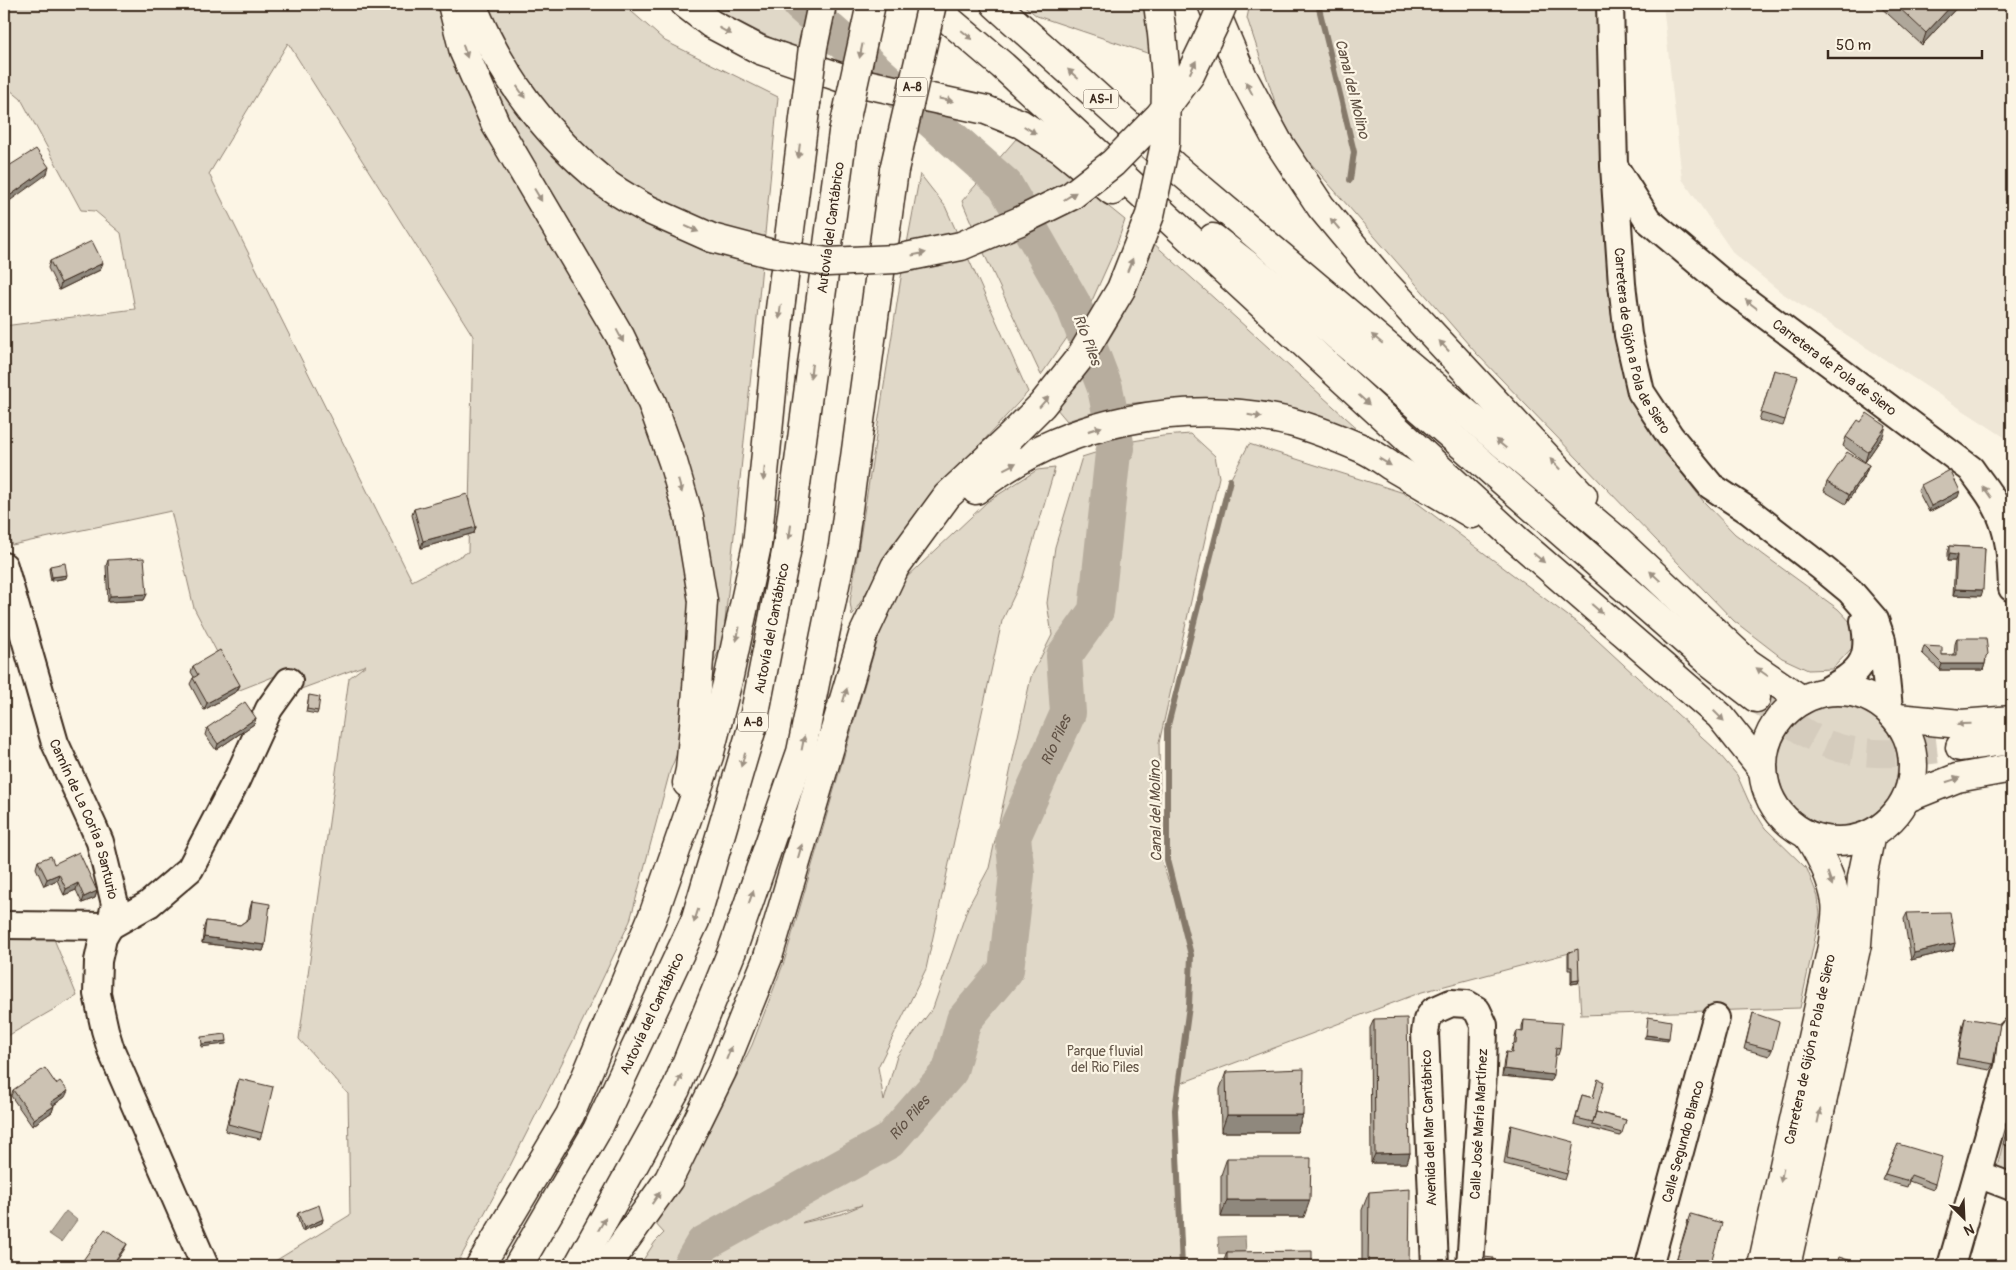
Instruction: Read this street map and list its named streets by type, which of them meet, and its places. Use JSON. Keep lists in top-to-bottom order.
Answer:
{
  "streets": {
    "main road": [
      "A-8",
      "AS-I",
      "Autovía del Cantábrico",
      "Carretera de Gijón a Pola de Siero"
    ],
    "street": [
      "Carretera de Pola de Siero",
      "Camín de La Coría a Santurio",
      "Calle José María Martínez",
      "Avenida del Mar Cantábrico",
      "Calle Segundo Blanco"
    ]
  },
  "crossings": [
    ["Carretera de Gijón a Pola de Siero", "Carretera de Pola de Siero"],
    ["Calle José María Martínez", "Avenida del Mar Cantábrico"]
  ],
  "one_way": ["Carretera de Pola de Siero"],
  "water": ["Canal del Molino", "Río Piles"],
  "parks": ["Parque fluvial del Rio Piles"],
  "scale_bar": "50 m",
  "north": "bottom right"
}
